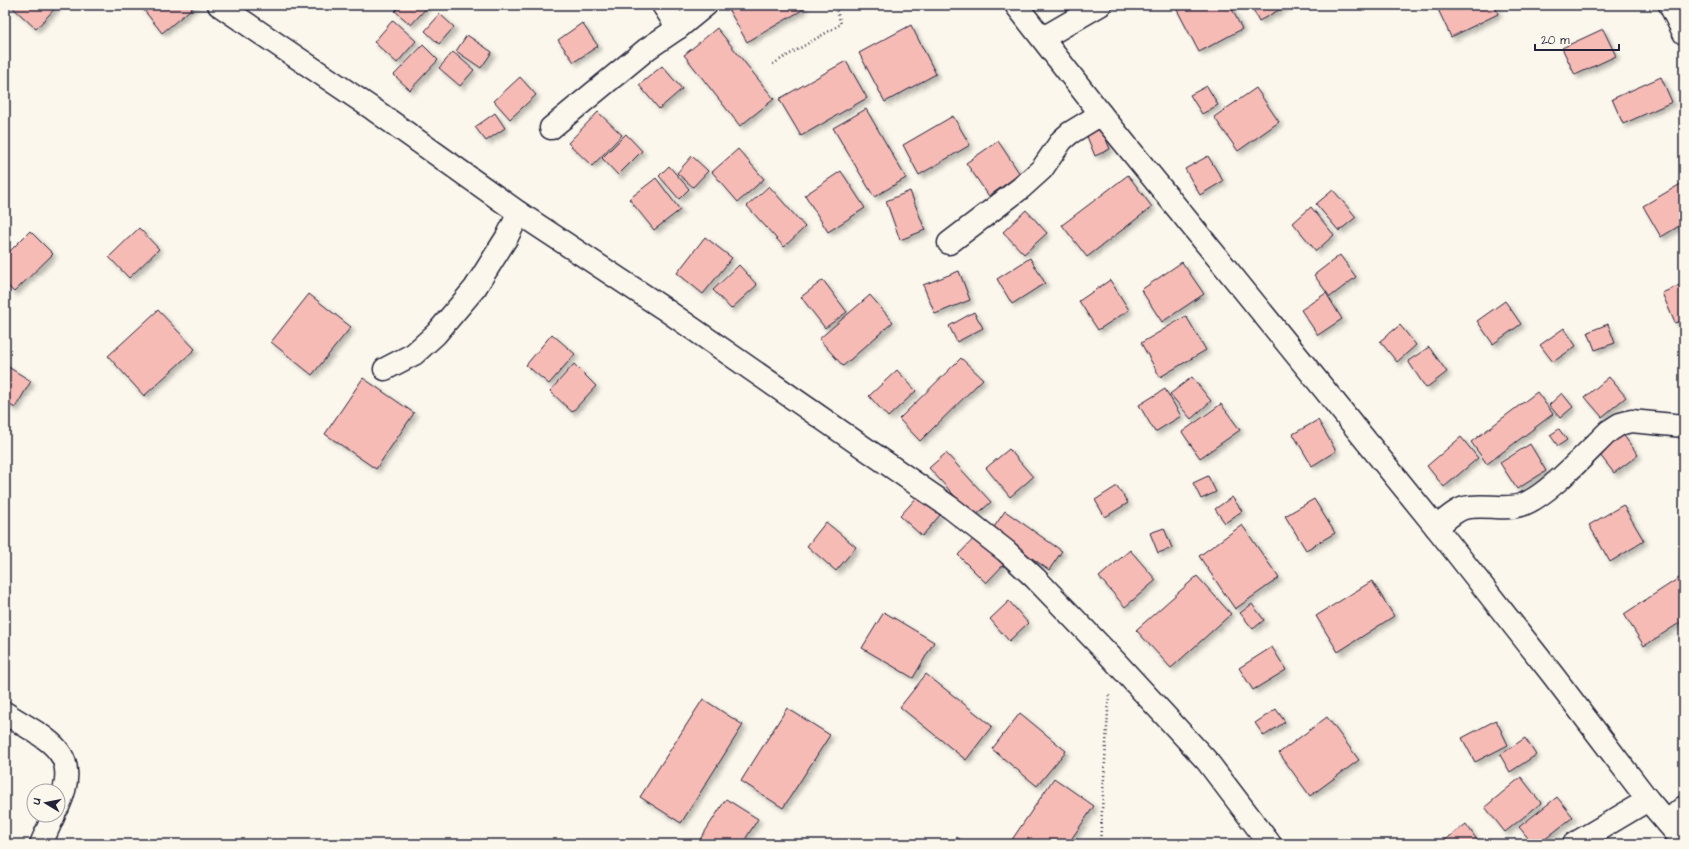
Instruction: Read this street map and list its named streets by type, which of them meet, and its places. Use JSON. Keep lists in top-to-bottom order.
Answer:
{
  "scale_bar": "20 m",
  "north": "left"
}
